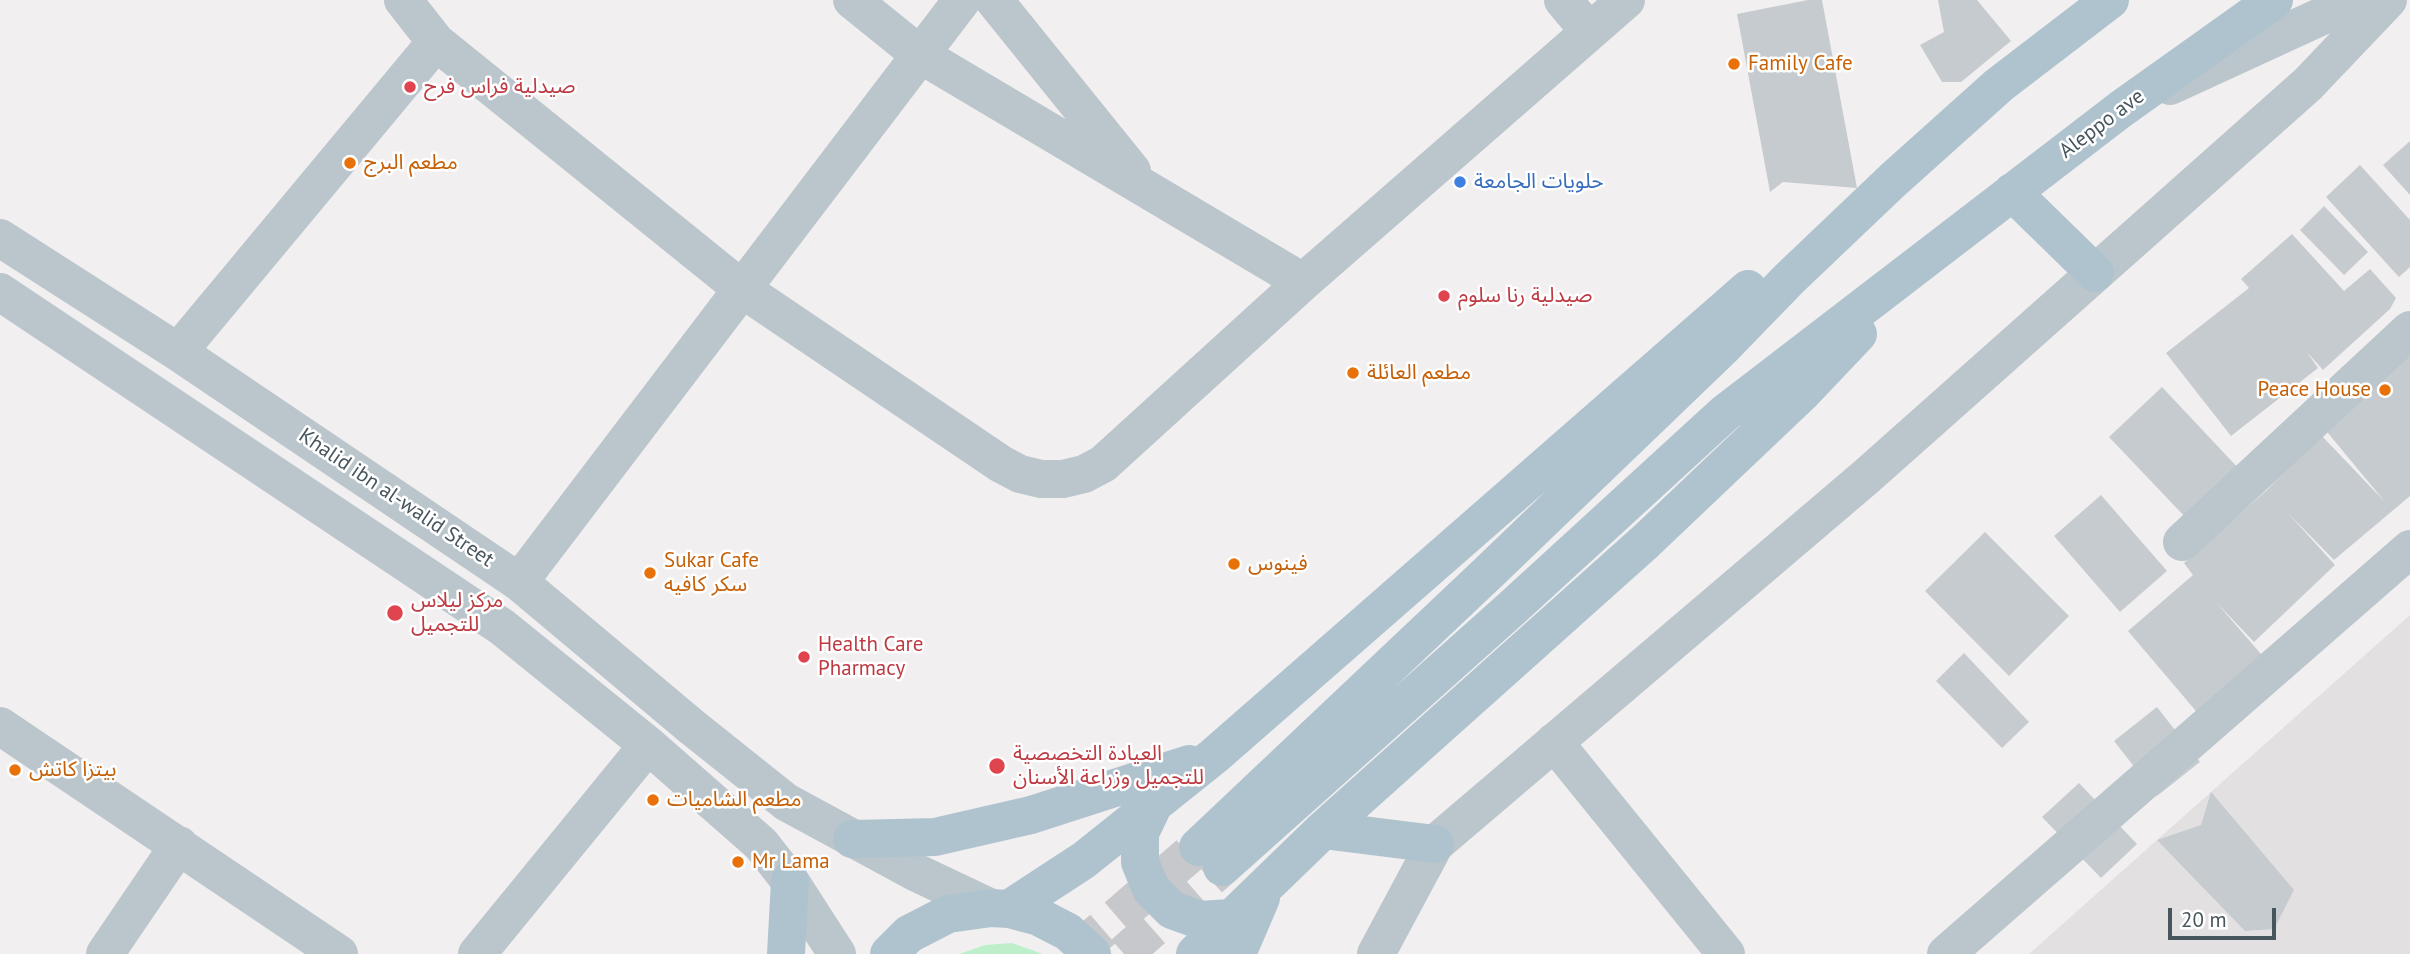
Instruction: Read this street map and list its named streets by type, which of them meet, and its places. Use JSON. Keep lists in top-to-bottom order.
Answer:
{
  "streets": {
    "main road": ["Aleppo ave"],
    "street": ["Khalid ibn al-walid Street"]
  },
  "places": [
    "Family Cafe",
    "صيدلية فراس فرح",
    "مطعم البرج",
    "حلويات الجامعة",
    "صيدلية رنا سلوم",
    "مطعم العائلة",
    "Peace House",
    "فينوس",
    "Sukar Cafe سكر كافيه",
    "مركز ليلاس للتجميل",
    "Health Care Pharmacy",
    "العيادة التخصصية للتجميل وزراعة الأسنان",
    "بيتزا كاتش",
    "مطعم الشاميات",
    "Mr Lama"
  ],
  "scale_bar": "20 m"
}
